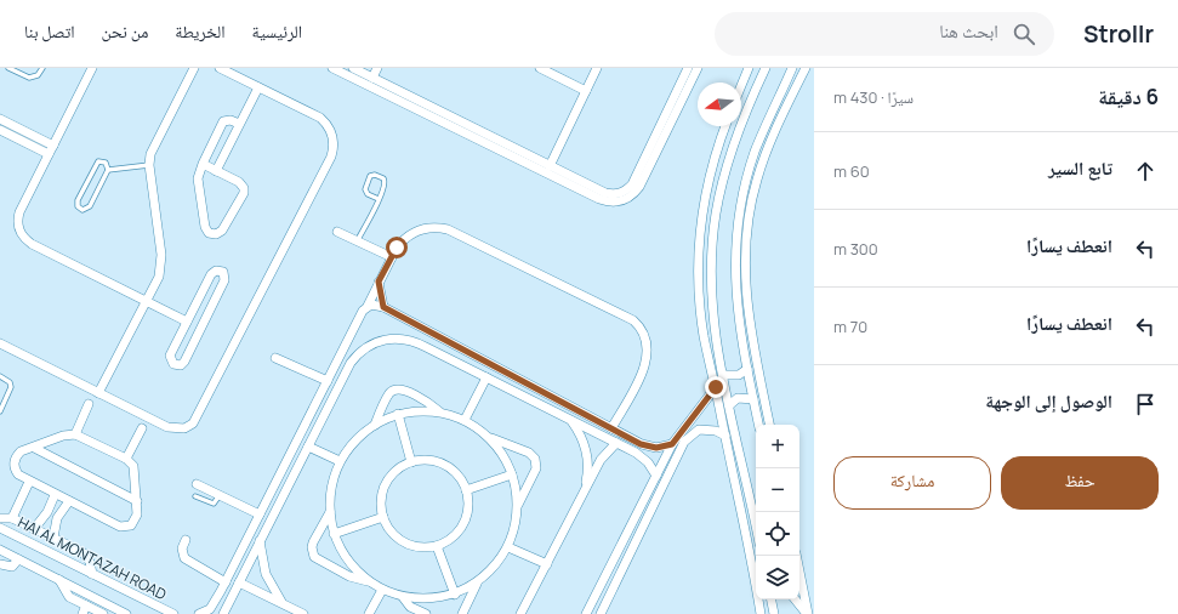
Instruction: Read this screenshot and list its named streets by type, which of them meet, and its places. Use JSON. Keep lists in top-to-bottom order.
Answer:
{
  "streets": {
    "street": ["HAI AL MONTAZAH ROAD"]
  },
  "north": "left",
  "page": {
    "header": "Strollr",
    "search": "ابحث هنا",
    "nav": [
      "الرئيسية",
      "الخريطة",
      "من نحن",
      "اتصل بنا"
    ],
    "heading": ["6 دقيقة", "سيرًا · 430 m"],
    "list": [
      ["تابع السير", "60 m"],
      ["انعطف يسارًا", "300 m"],
      ["انعطف يسارًا", "70 m"],
      "الوصول إلى الوجهة"
    ],
    "map_buttons": ["+", "−"],
    "buttons": ["حفظ", "مشاركة"]
  }
}
